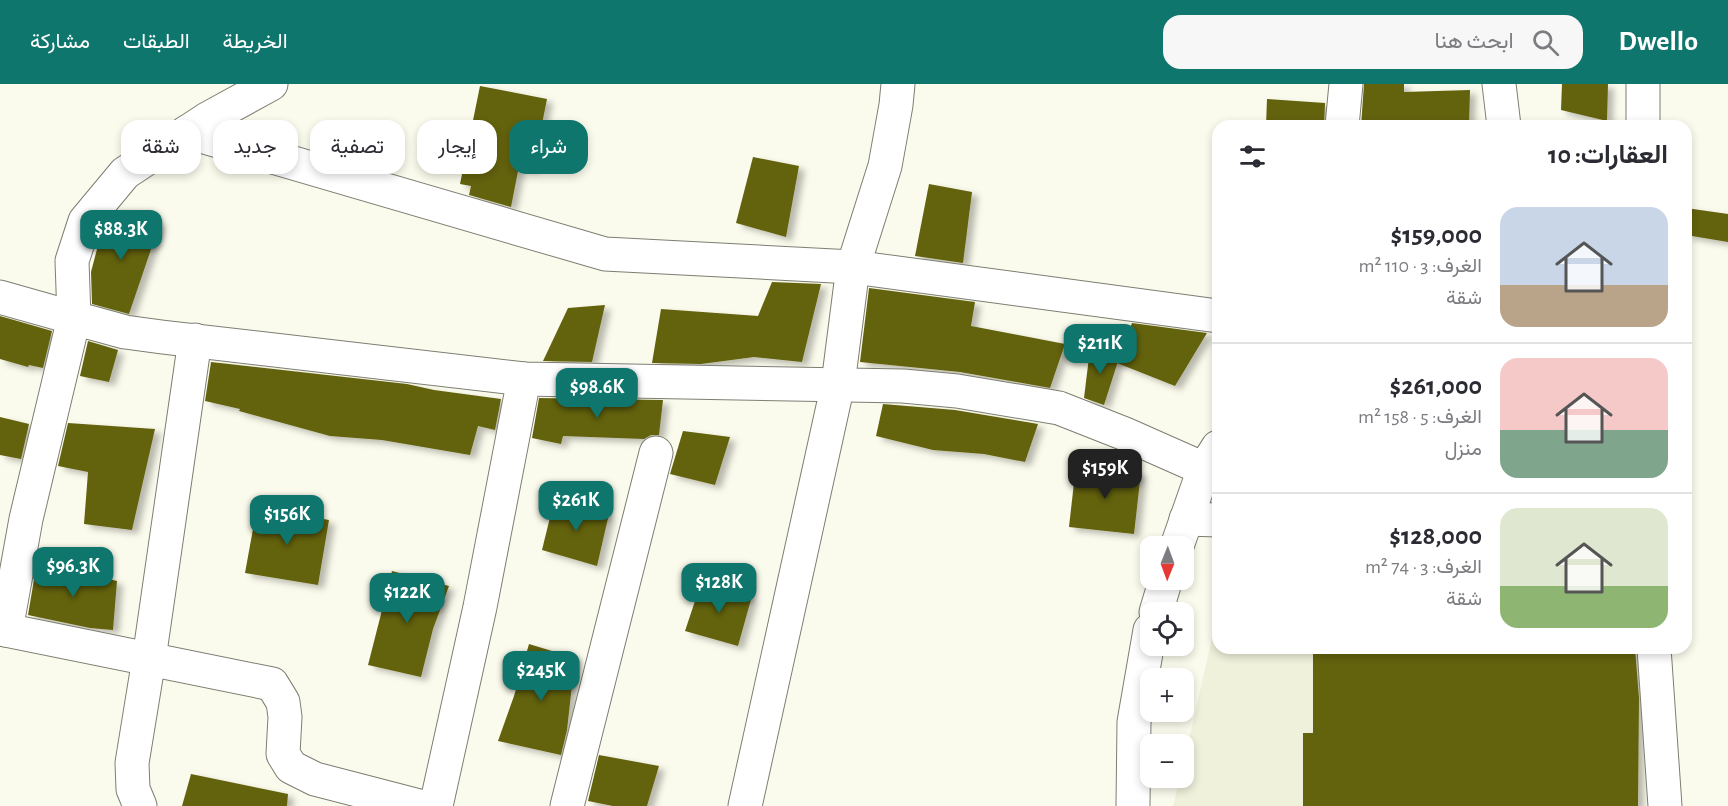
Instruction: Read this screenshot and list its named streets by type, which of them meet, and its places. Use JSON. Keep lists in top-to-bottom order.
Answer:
{
  "north": "bottom",
  "page": {
    "header": "Dwello",
    "search": "ابحث هنا",
    "nav": ["الخريطة", "الطبقات", "مشاركة"],
    "chip": [
      "شراء",
      "إيجار",
      "تصفية",
      "جديد",
      "شقة"
    ],
    "heading": "العقارات: 10",
    "list": [
      {
        "name": "$159,000",
        "note": "الغرف: 3 · 110 m² · شقة"
      },
      {
        "name": "$261,000",
        "note": "الغرف: 5 · 158 m² · منزل"
      },
      {
        "name": "$128,000",
        "note": "الغرف: 3 · 74 m² · شقة"
      }
    ],
    "price": [
      "$88.3K",
      "$211K",
      "$98.6K",
      "$159K",
      "$261K",
      "$156K",
      "$96.3K",
      "$128K",
      "$122K",
      "$245K"
    ],
    "map_buttons": ["+", "−"]
  }
}
